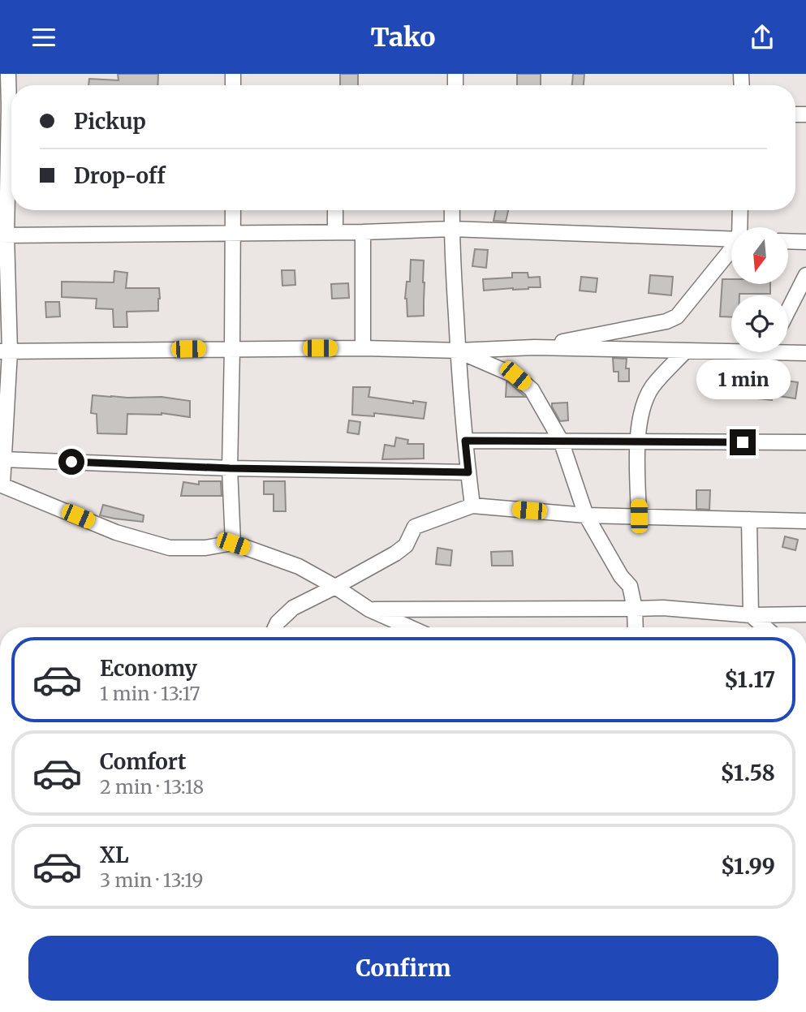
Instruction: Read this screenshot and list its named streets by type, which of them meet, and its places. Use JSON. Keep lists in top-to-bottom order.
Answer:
{
  "north": "bottom",
  "page": {
    "header": "Tako",
    "banner": ["Pickup", "Drop-off"],
    "bubble": "1 min",
    "list": [
      {
        "name": "Economy",
        "note": "1 min · 13:17",
        "value": "$1.17"
      },
      {
        "name": "Comfort",
        "note": "2 min · 13:18",
        "value": "$1.58"
      },
      {
        "name": "XL",
        "note": "3 min · 13:19",
        "value": "$1.99"
      }
    ],
    "buttons": "Confirm"
  }
}
